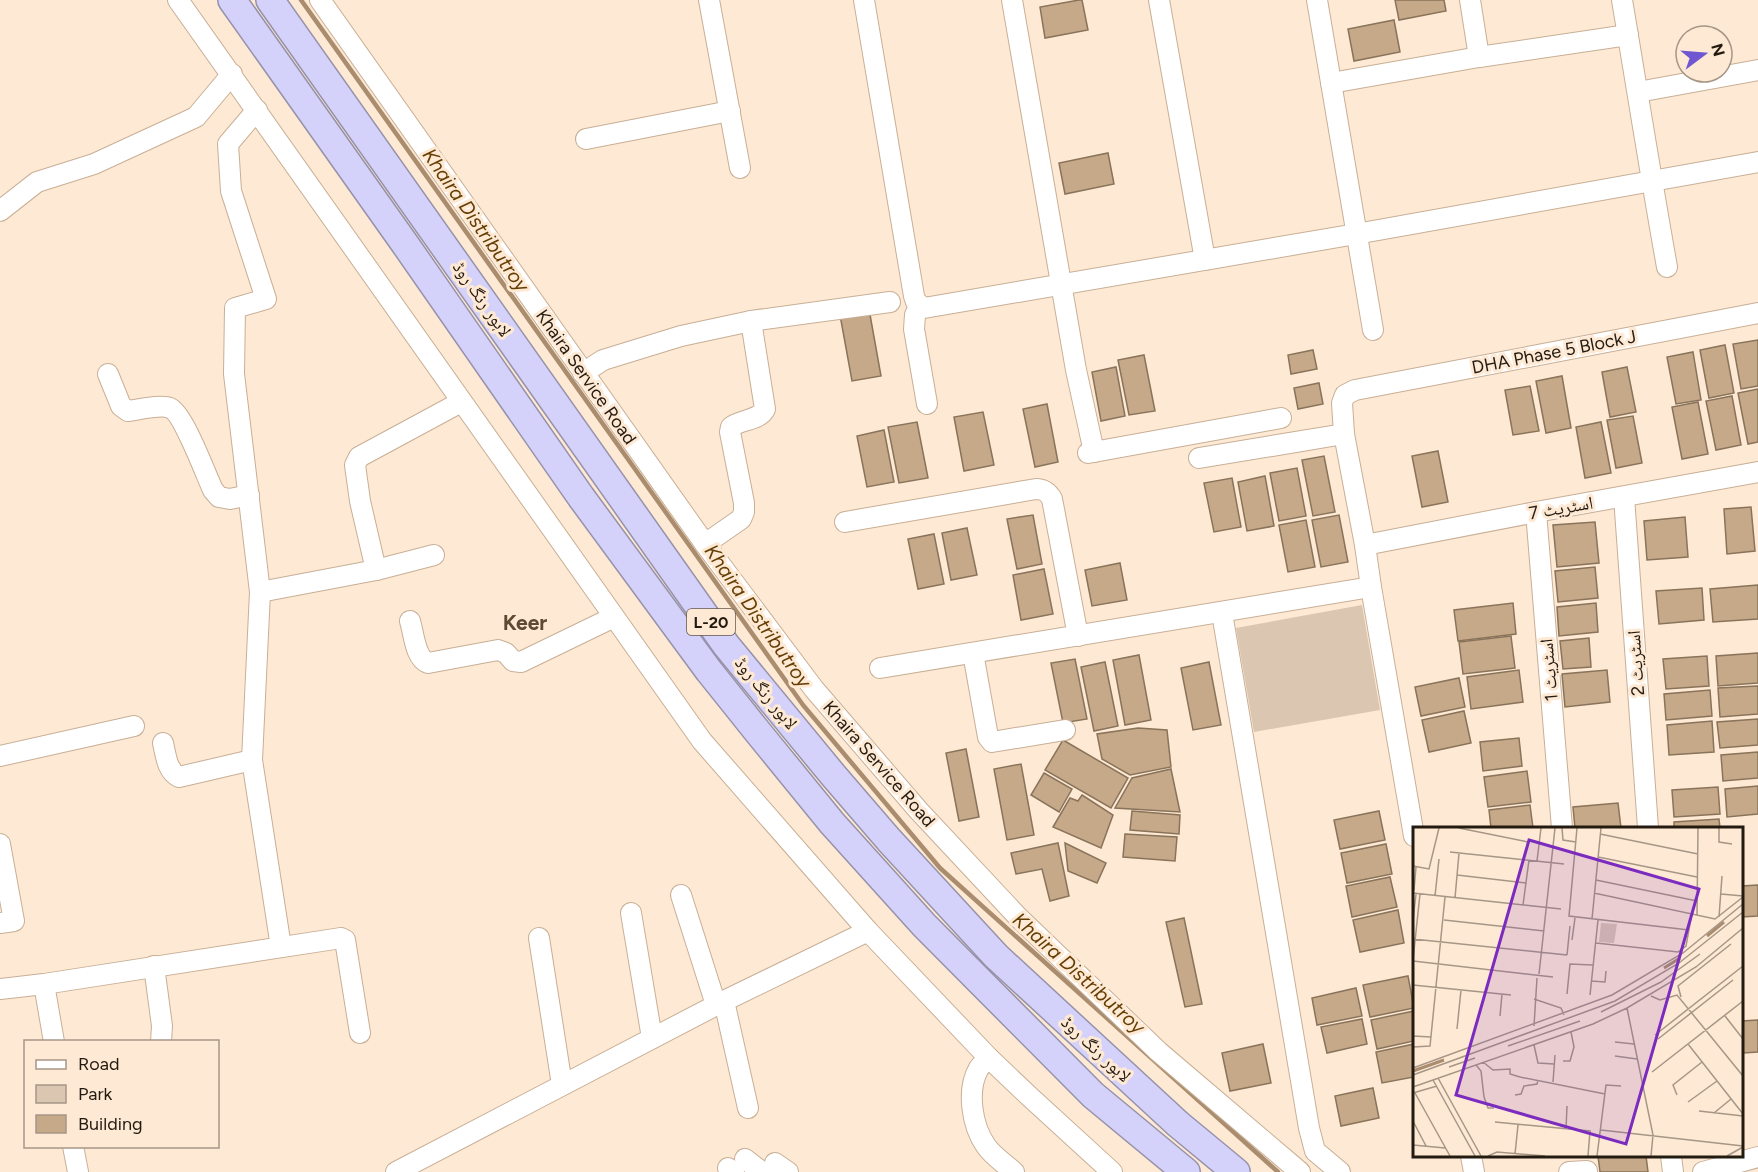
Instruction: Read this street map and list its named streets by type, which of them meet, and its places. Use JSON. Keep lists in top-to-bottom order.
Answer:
{
  "streets": {
    "highway": ["لاہور رنگ روڈ", "L-20"],
    "street": [
      "DHA Phase 5 Block J",
      "Khaira Service Road",
      "اسٹریٹ 7",
      "اسٹریٹ 2",
      "اسٹریٹ 1"
    ]
  },
  "crossings": [
    ["اسٹریٹ 7", "اسٹریٹ 2"],
    ["اسٹریٹ 7", "اسٹریٹ 1"]
  ],
  "districts": ["Keer"],
  "water": ["Khaira Distributroy"],
  "legend": ["Road", "Park", "Building"],
  "north": "right"
}
